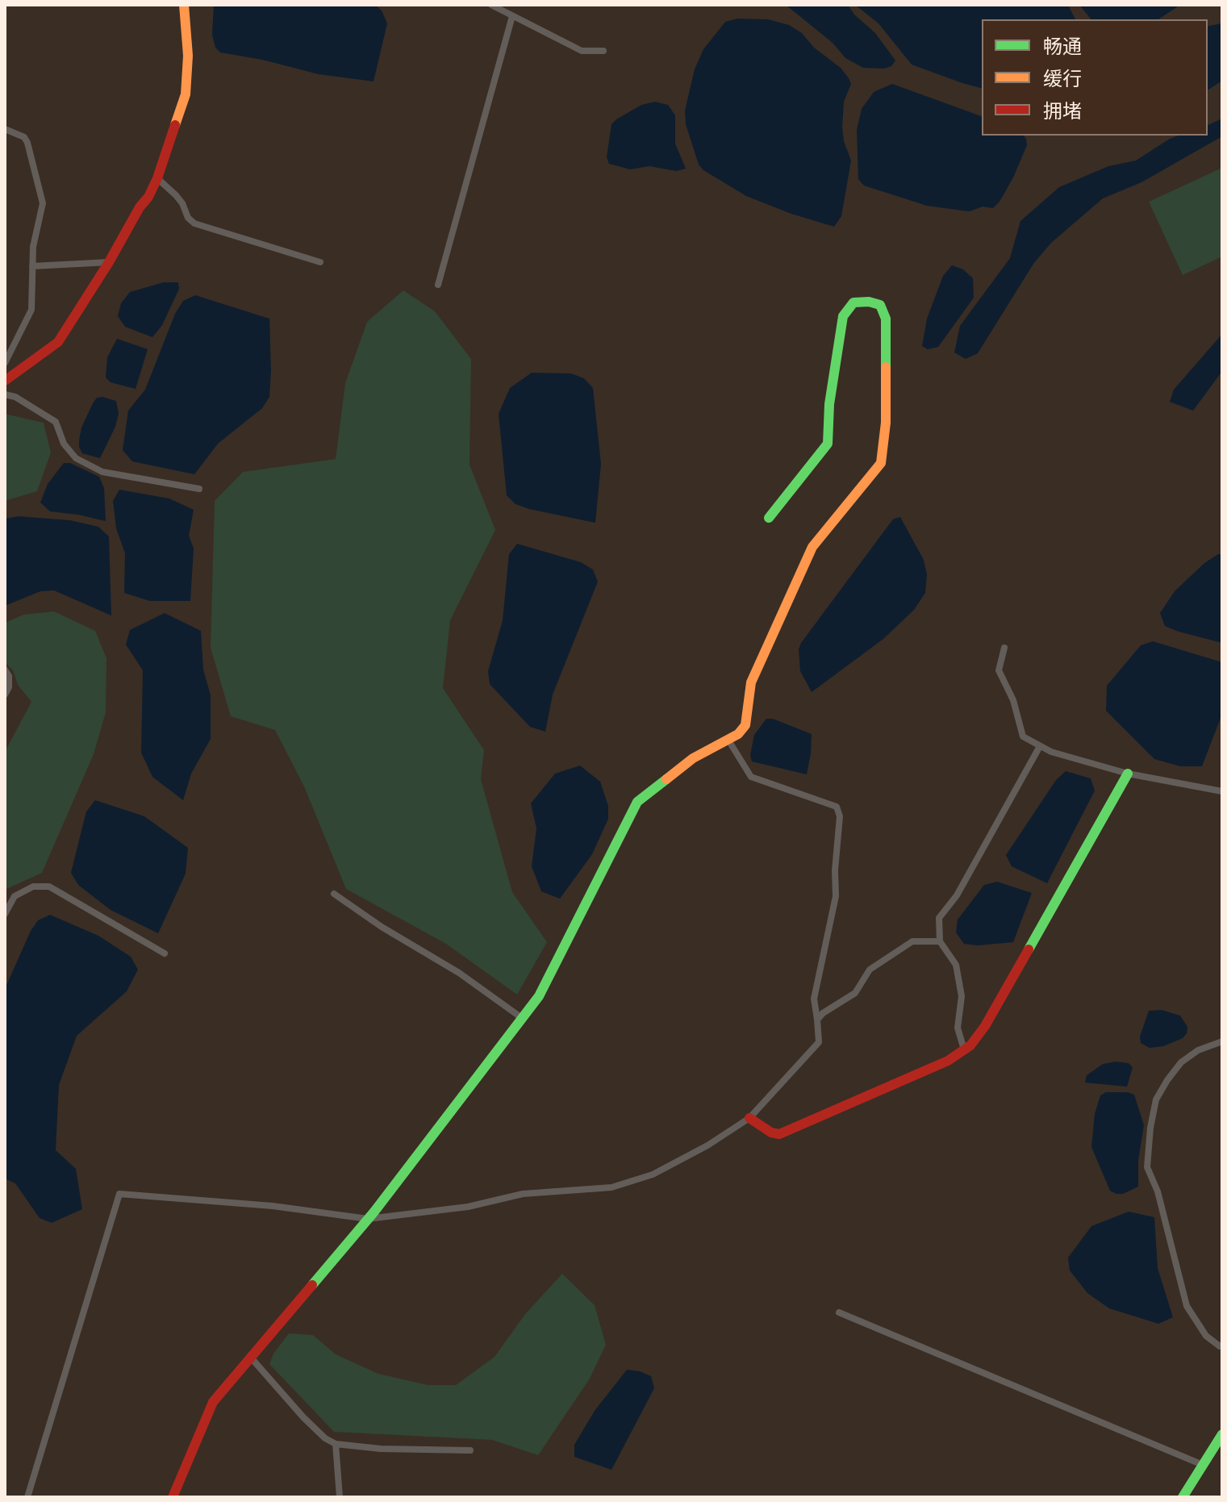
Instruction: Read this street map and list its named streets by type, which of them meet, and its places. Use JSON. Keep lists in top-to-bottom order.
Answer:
{
  "legend": ["畅通", "缓行", "拥堵"]
}
